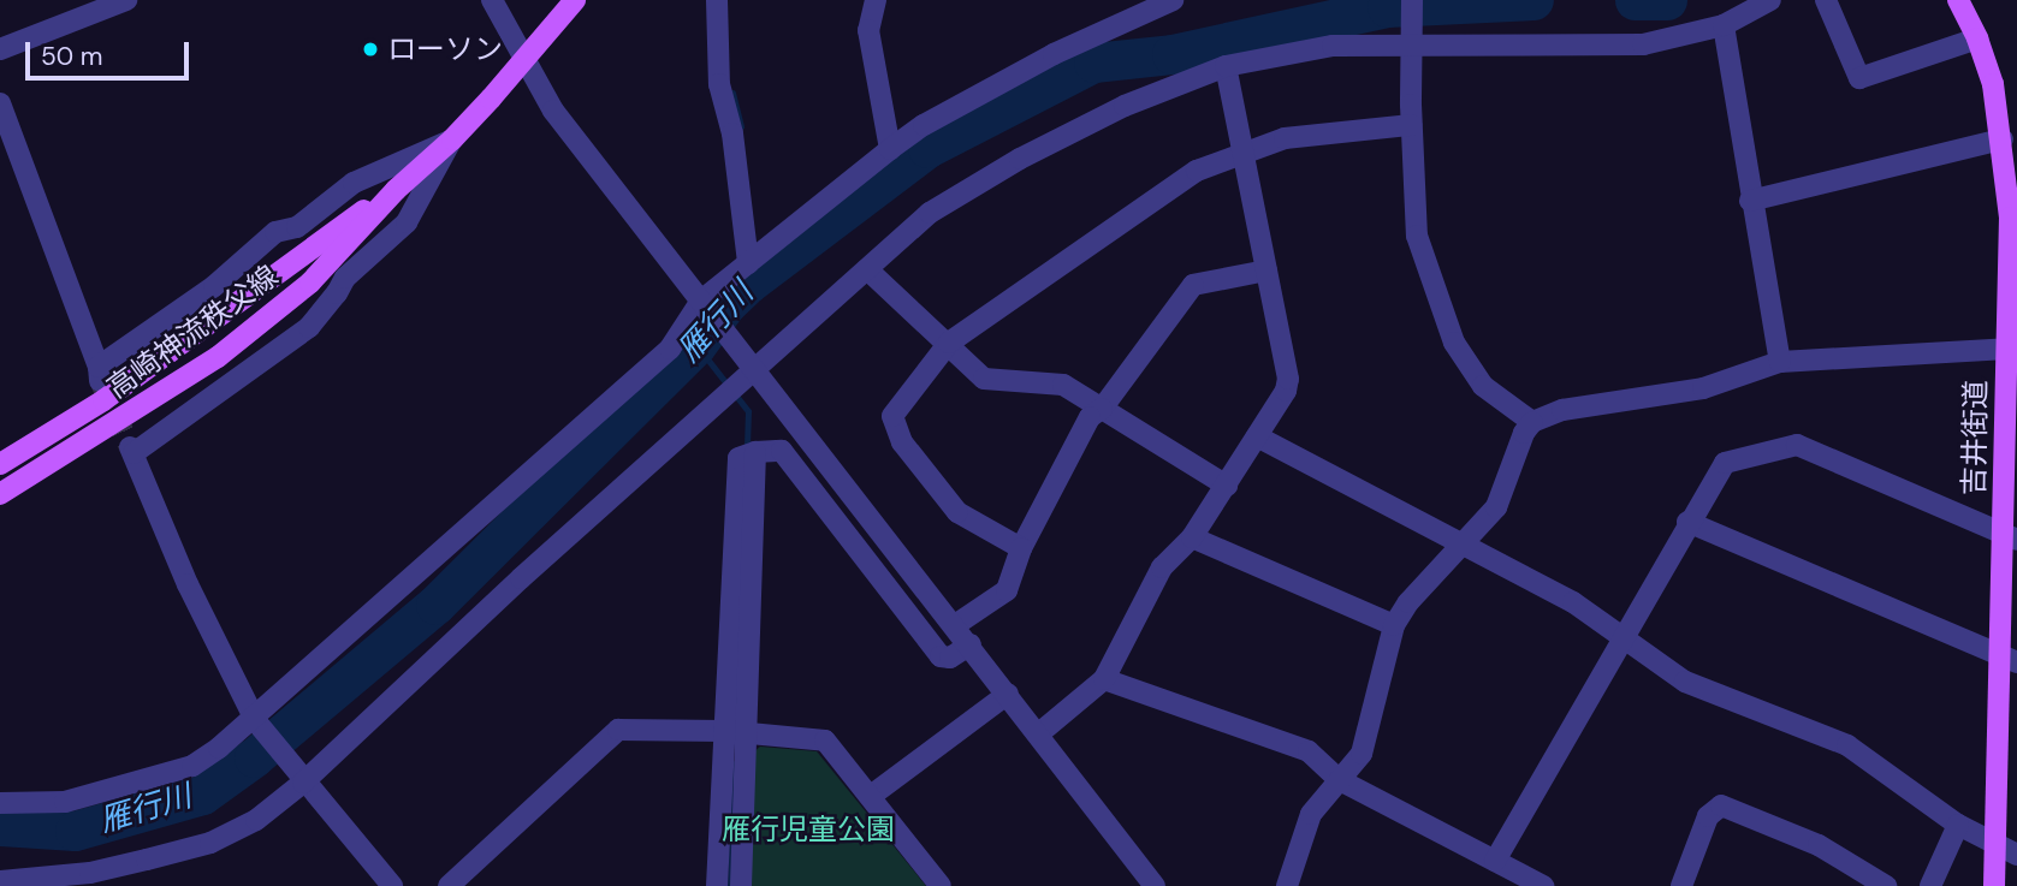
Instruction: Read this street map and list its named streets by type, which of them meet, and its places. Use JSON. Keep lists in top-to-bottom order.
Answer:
{
  "streets": {
    "main road": ["高崎神流秩父線", "吉井街道"]
  },
  "water": ["雁行川"],
  "parks": ["雁行児童公園"],
  "places": ["ローソン"],
  "scale_bar": "50 m"
}
